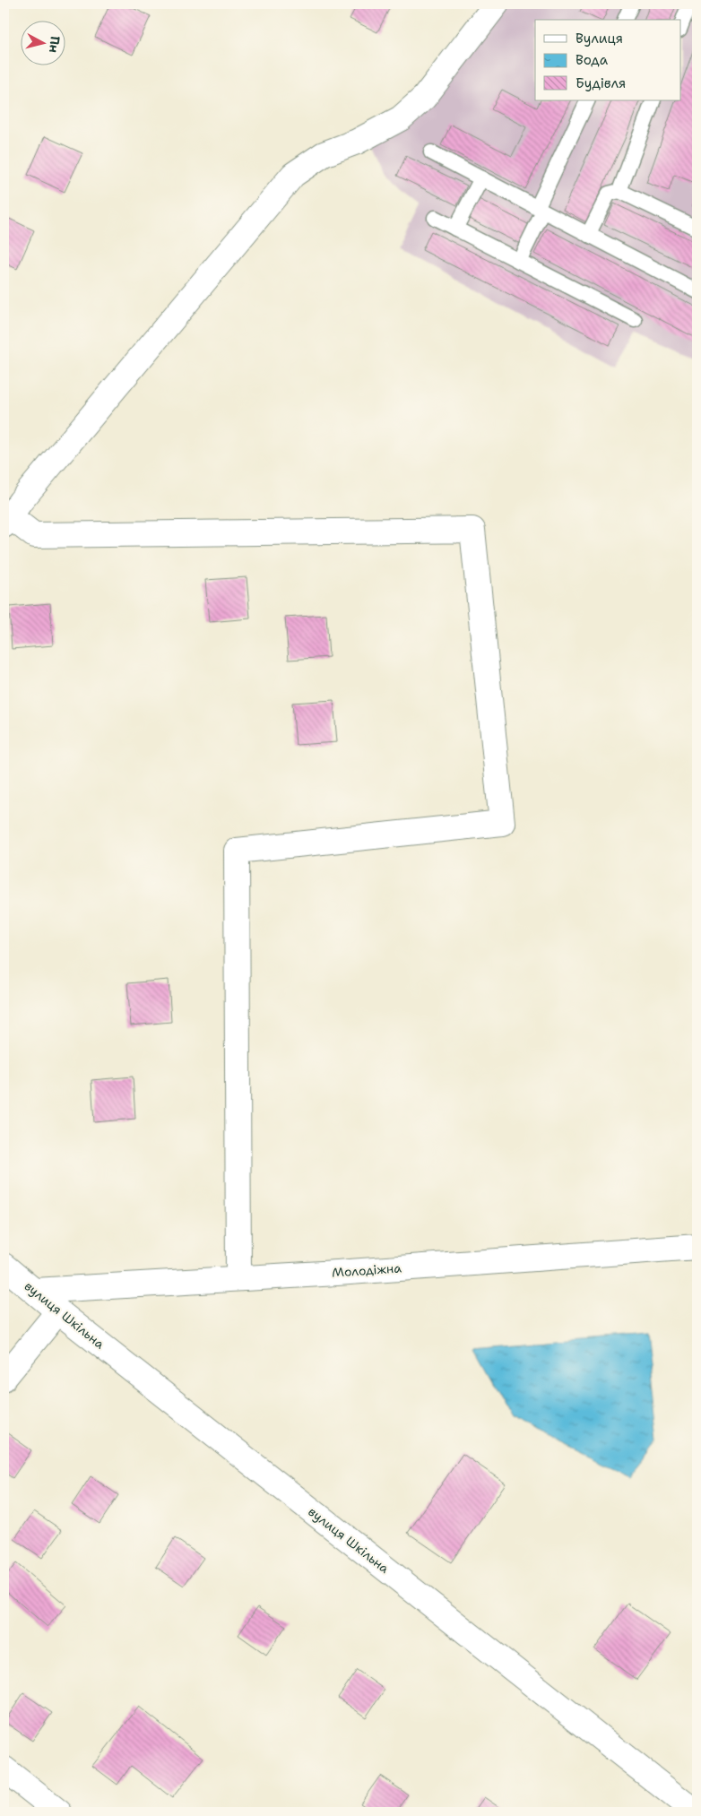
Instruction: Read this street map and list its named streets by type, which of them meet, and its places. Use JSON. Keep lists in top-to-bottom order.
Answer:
{
  "streets": {
    "street": ["Молодіжна", "вулиця Шкільна"]
  },
  "crossings": [
    ["Молодіжна", "вулиця Шкільна"]
  ],
  "legend": ["Вулиця", "Вода", "Будівля"],
  "north": "right"
}
